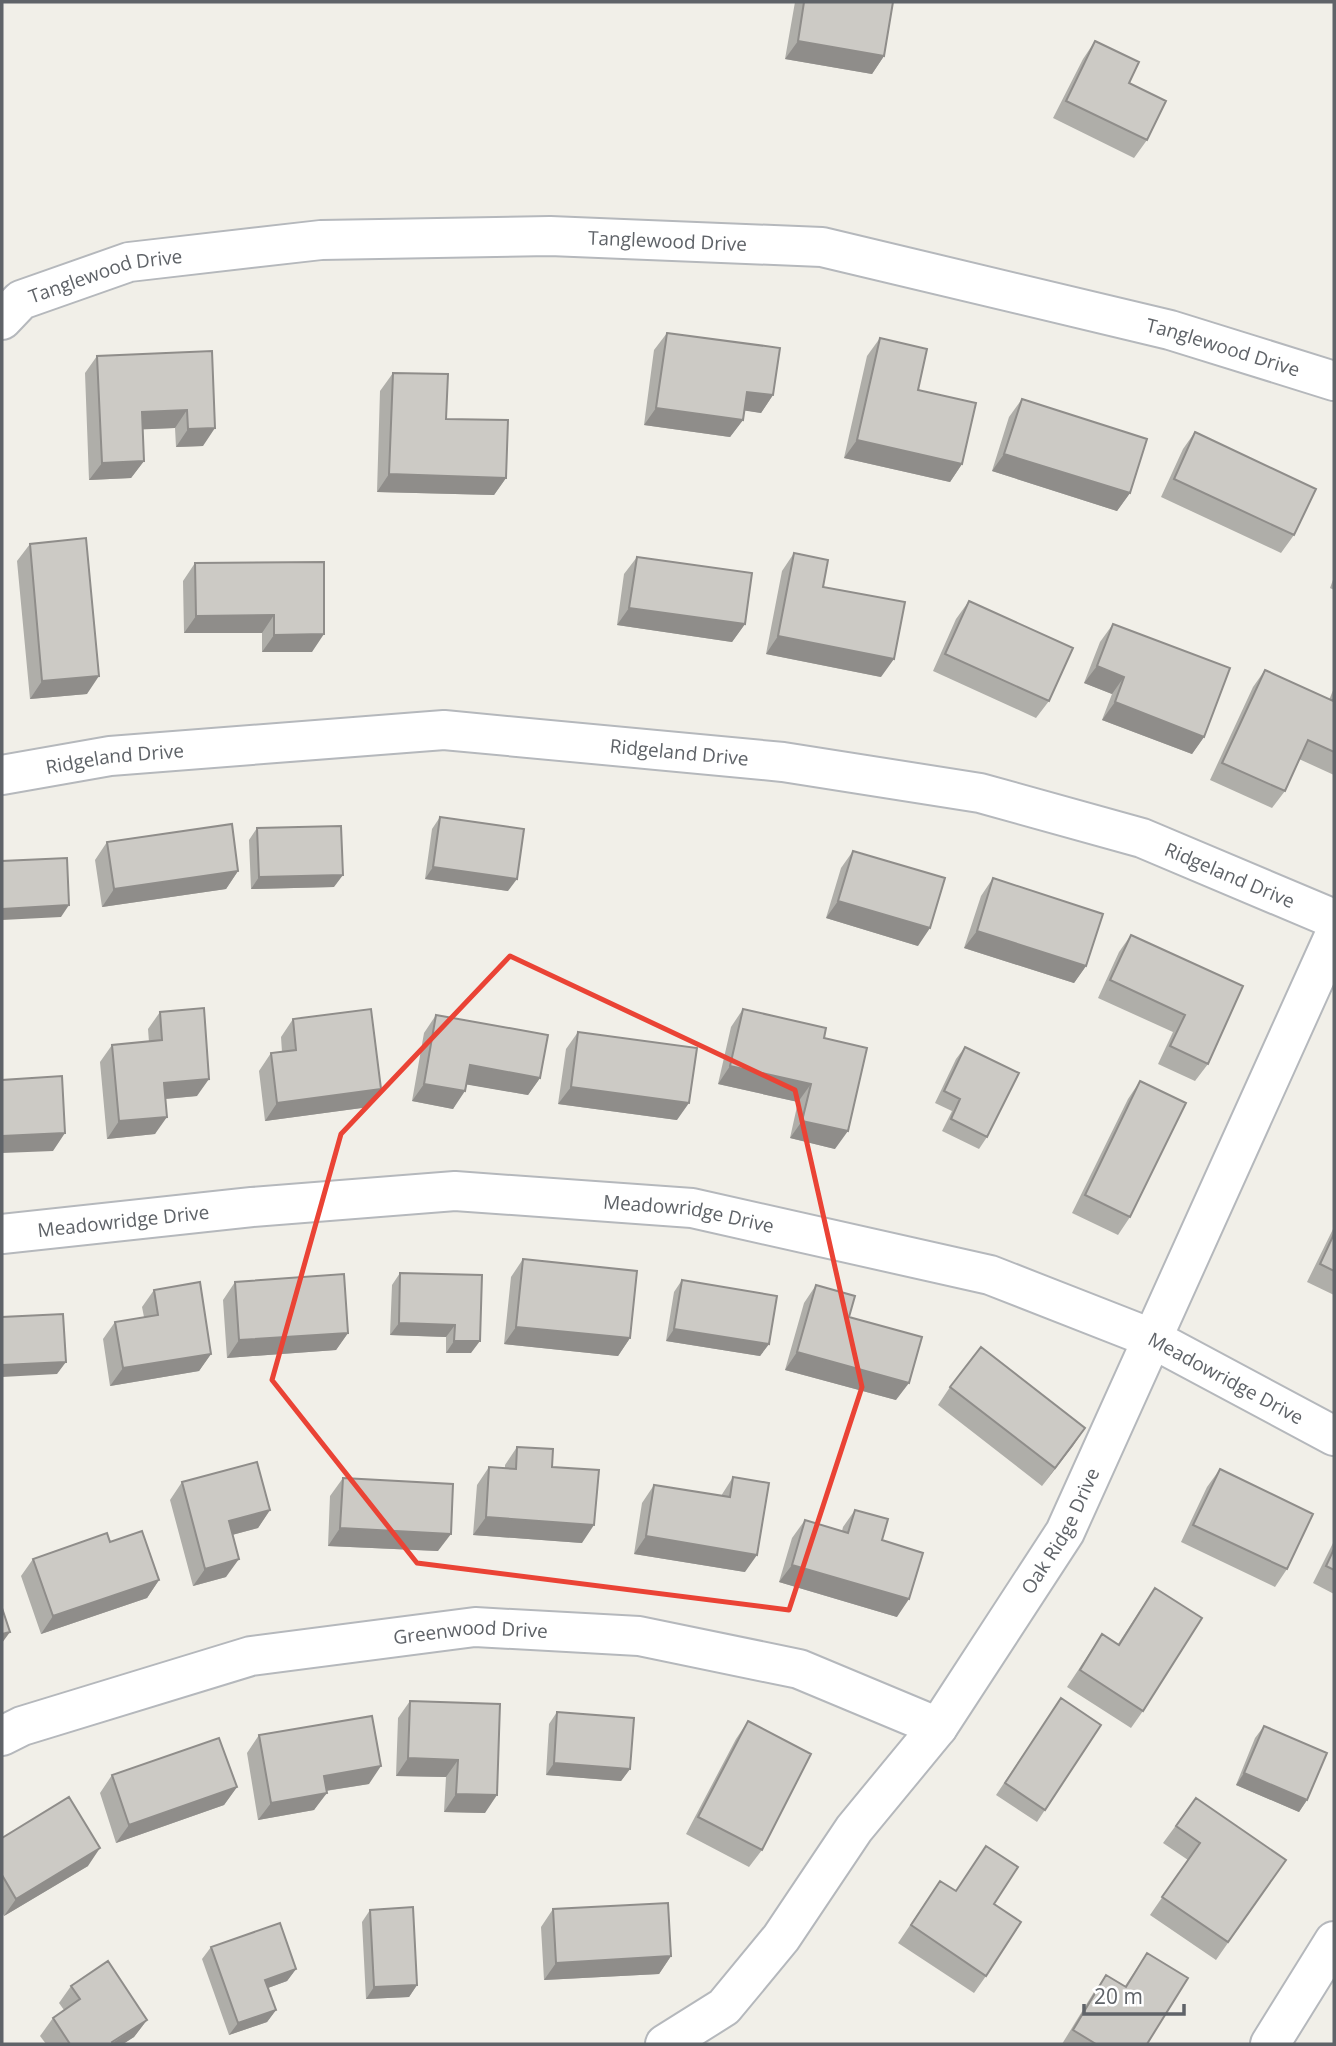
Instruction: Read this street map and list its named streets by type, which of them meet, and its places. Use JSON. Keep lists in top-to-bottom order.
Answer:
{
  "streets": {
    "street": [
      "Tanglewood Drive",
      "Ridgeland Drive",
      "Meadowridge Drive",
      "Oak Ridge Drive",
      "Greenwood Drive"
    ]
  },
  "crossings": [
    ["Meadowridge Drive", "Oak Ridge Drive"],
    ["Oak Ridge Drive", "Greenwood Drive"]
  ],
  "scale_bar": "20 m"
}
